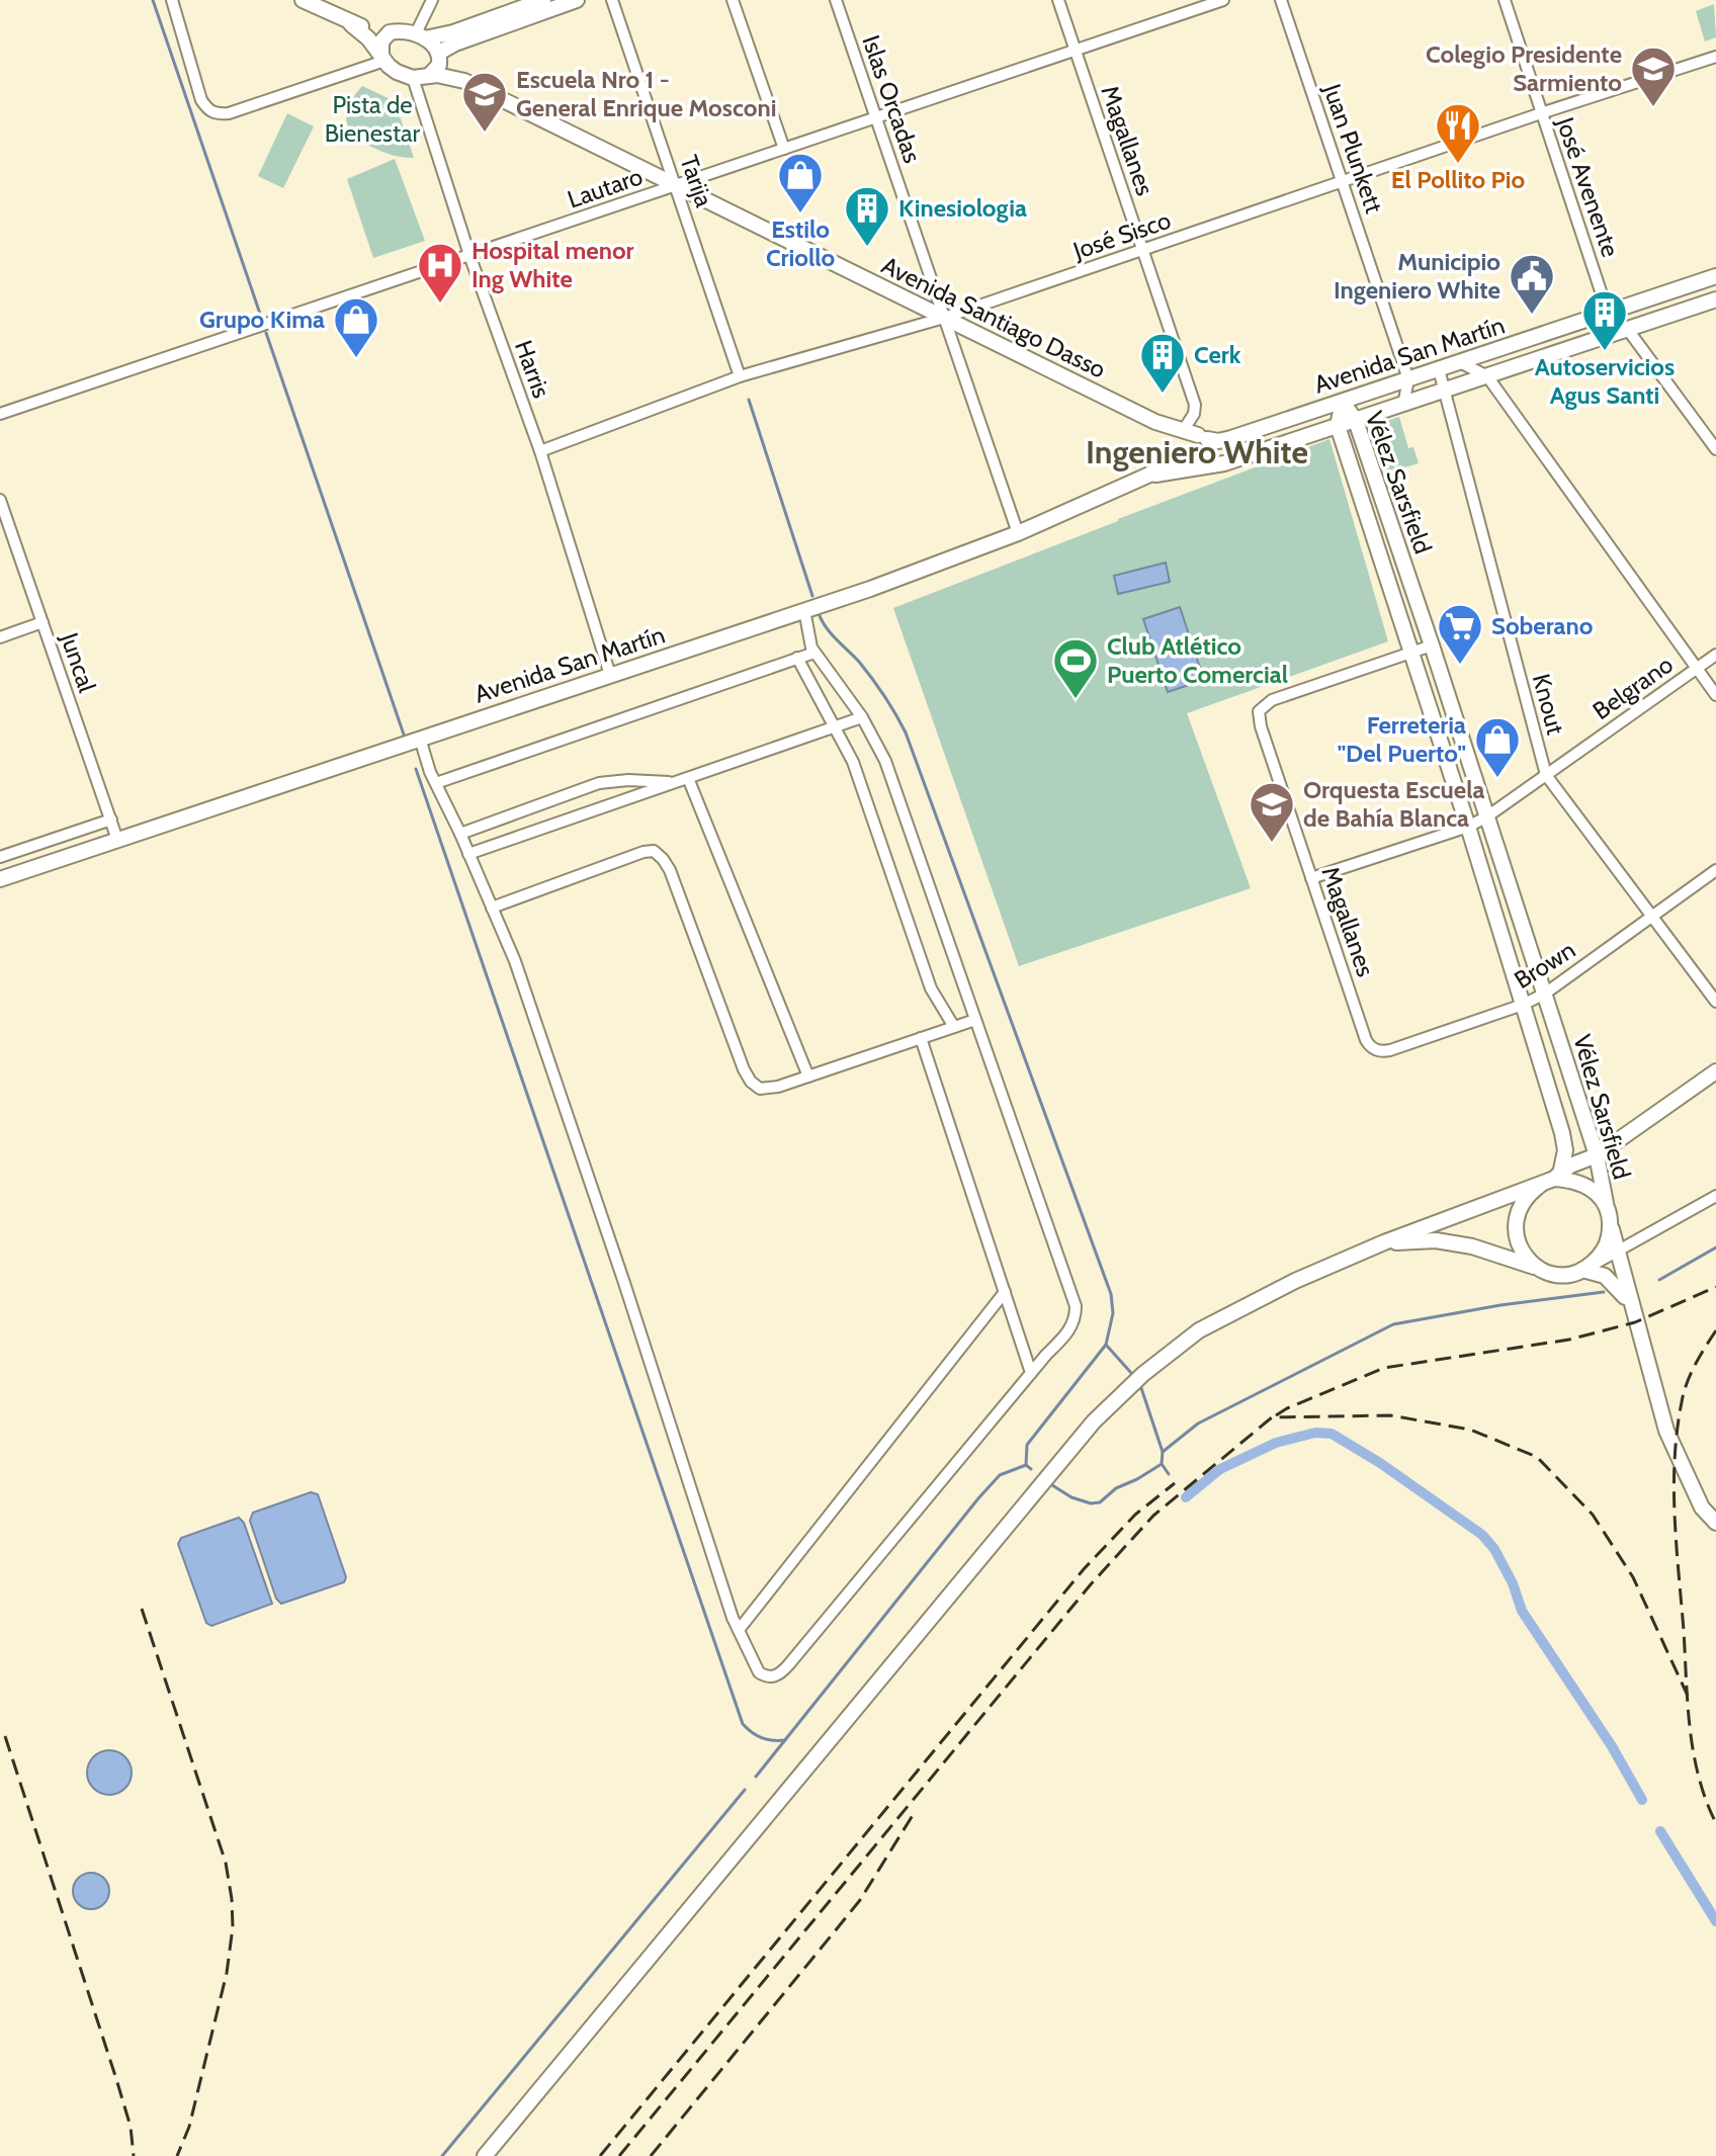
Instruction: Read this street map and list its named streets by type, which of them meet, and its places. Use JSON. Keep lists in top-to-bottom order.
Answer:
{
  "streets": {
    "main road": ["Avenida Santiago Dasso", "Avenida San Martín", "Vélez Sarsfield"],
    "street": [
      "Islas Orcadas",
      "Magallanes",
      "Juan Plunkett",
      "Tarija",
      "José Avenente",
      "Lautaro",
      "José Sisco",
      "Harris",
      "Juncal",
      "Belgrano",
      "Knout",
      "Brown"
    ]
  },
  "crossings": [
    ["Islas Orcadas", "Lautaro"],
    ["Islas Orcadas", "José Sisco"],
    ["Islas Orcadas", "Avenida Santiago Dasso"],
    ["Islas Orcadas", "Avenida San Martín"],
    ["Magallanes", "Lautaro"],
    ["Magallanes", "José Sisco"],
    ["Magallanes", "Avenida Santiago Dasso"],
    ["Magallanes", "Avenida San Martín"],
    ["Magallanes", "Vélez Sarsfield"],
    ["Magallanes", "Belgrano"],
    ["Magallanes", "Brown"],
    ["Juan Plunkett", "José Sisco"],
    ["Juan Plunkett", "Avenida San Martín"],
    ["Tarija", "Lautaro"],
    ["Tarija", "José Sisco"],
    ["Tarija", "Avenida Santiago Dasso"],
    ["José Avenente", "José Sisco"],
    ["José Avenente", "Avenida San Martín"],
    ["Lautaro", "Avenida Santiago Dasso"],
    ["Lautaro", "Harris"],
    ["José Sisco", "Avenida Santiago Dasso"],
    ["José Sisco", "Harris"],
    ["Avenida Santiago Dasso", "Avenida San Martín"],
    ["Avenida Santiago Dasso", "Harris"],
    ["Avenida San Martín", "Harris"],
    ["Avenida San Martín", "Vélez Sarsfield"],
    ["Avenida San Martín", "Juncal"],
    ["Avenida San Martín", "Knout"],
    ["Vélez Sarsfield", "Belgrano"],
    ["Vélez Sarsfield", "Brown"],
    ["Belgrano", "Knout"],
    ["Knout", "Brown"]
  ],
  "districts": ["Ingeniero White"],
  "parks": ["Pista de Bienestar"],
  "places": {
    "school or university": ["Colegio Presidente Sarmiento", "Escuela Nro 1 - General Enrique Mosconi", "Orquesta Escuela de Bahía Blanca"],
    "restaurant": ["El Pollito Pio"],
    "shop": ["Estilo Criollo", "Grupo Kima", "Ferreteria \"Del Puerto\""],
    "building": ["Kinesiologia", "Autoservicios Agus Santi", "Cerk"],
    "hospital": ["Hospital menor Ing White"],
    "public building": ["Municipio Ingeniero White"],
    "supermarket": ["Soberano"],
    "sports": ["Club Atlético Puerto Comercial"]
  }
}
